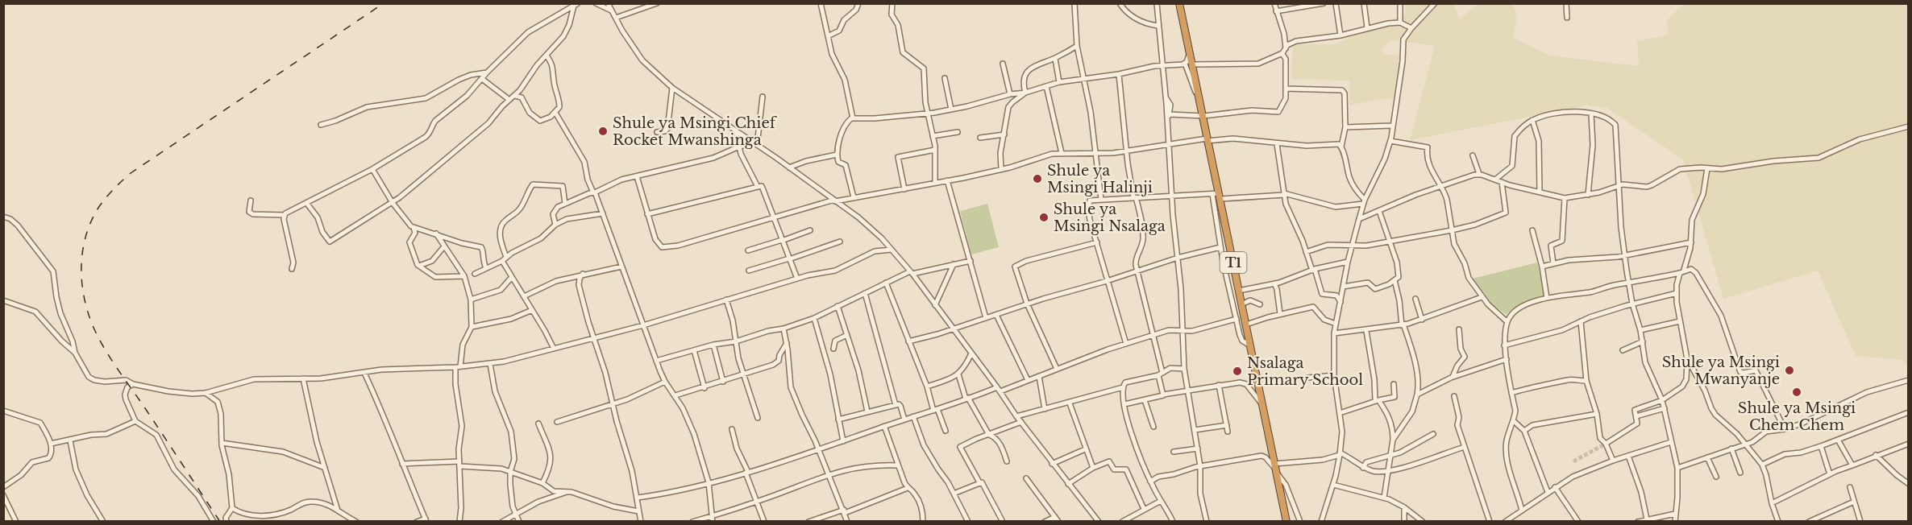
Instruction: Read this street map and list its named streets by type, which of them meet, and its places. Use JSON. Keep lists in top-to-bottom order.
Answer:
{
  "streets": {
    "highway": ["T1"]
  },
  "places": [
    "Shule ya Msingi Chief Rocket Mwanshinga",
    "Shule ya Msingi Halinji",
    "Shule ya Msingi Nsalaga",
    "Shule ya Msingi Mwanyanje",
    "Nsalaga Primary School",
    "Shule ya Msingi Chem Chem"
  ]
}
